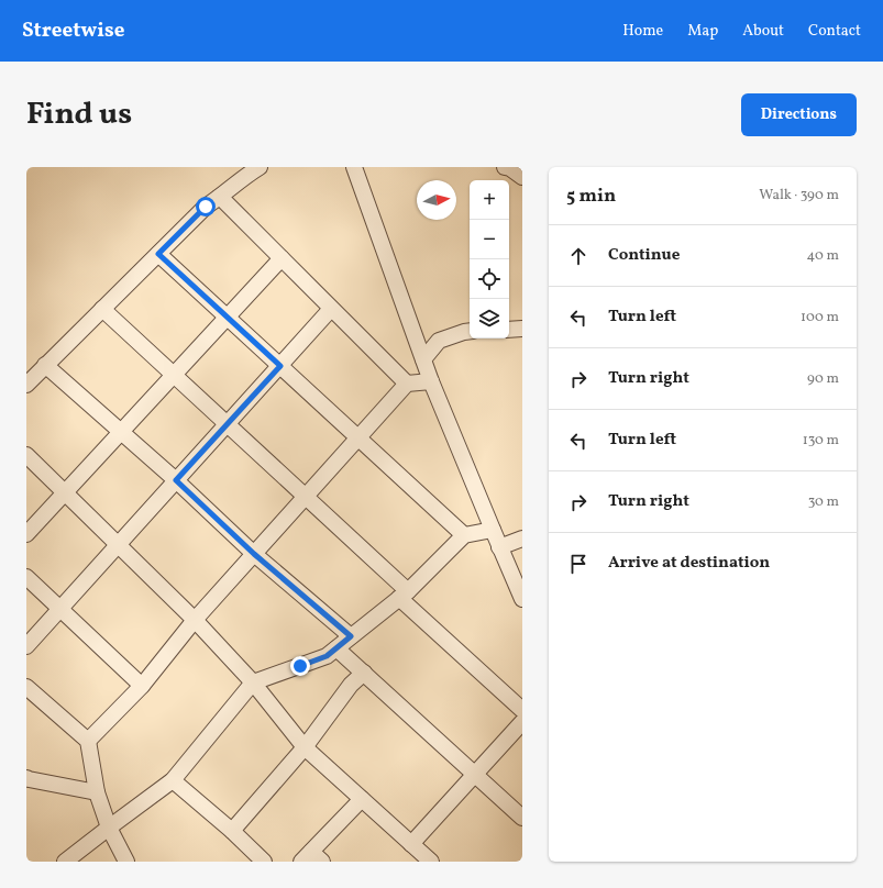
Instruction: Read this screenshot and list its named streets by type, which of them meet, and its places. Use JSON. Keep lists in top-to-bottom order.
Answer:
{
  "north": "right",
  "page": {
    "header": "Streetwise",
    "nav": [
      "Home",
      "Map",
      "About",
      "Contact"
    ],
    "title": "Find us",
    "buttons": "Directions",
    "heading": ["5 min", "Walk · 390 m"],
    "map_buttons": ["+", "−"],
    "list": [
      ["Continue", "40 m"],
      ["Turn left", "100 m"],
      ["Turn right", "90 m"],
      ["Turn left", "130 m"],
      ["Turn right", "30 m"],
      "Arrive at destination"
    ]
  }
}
